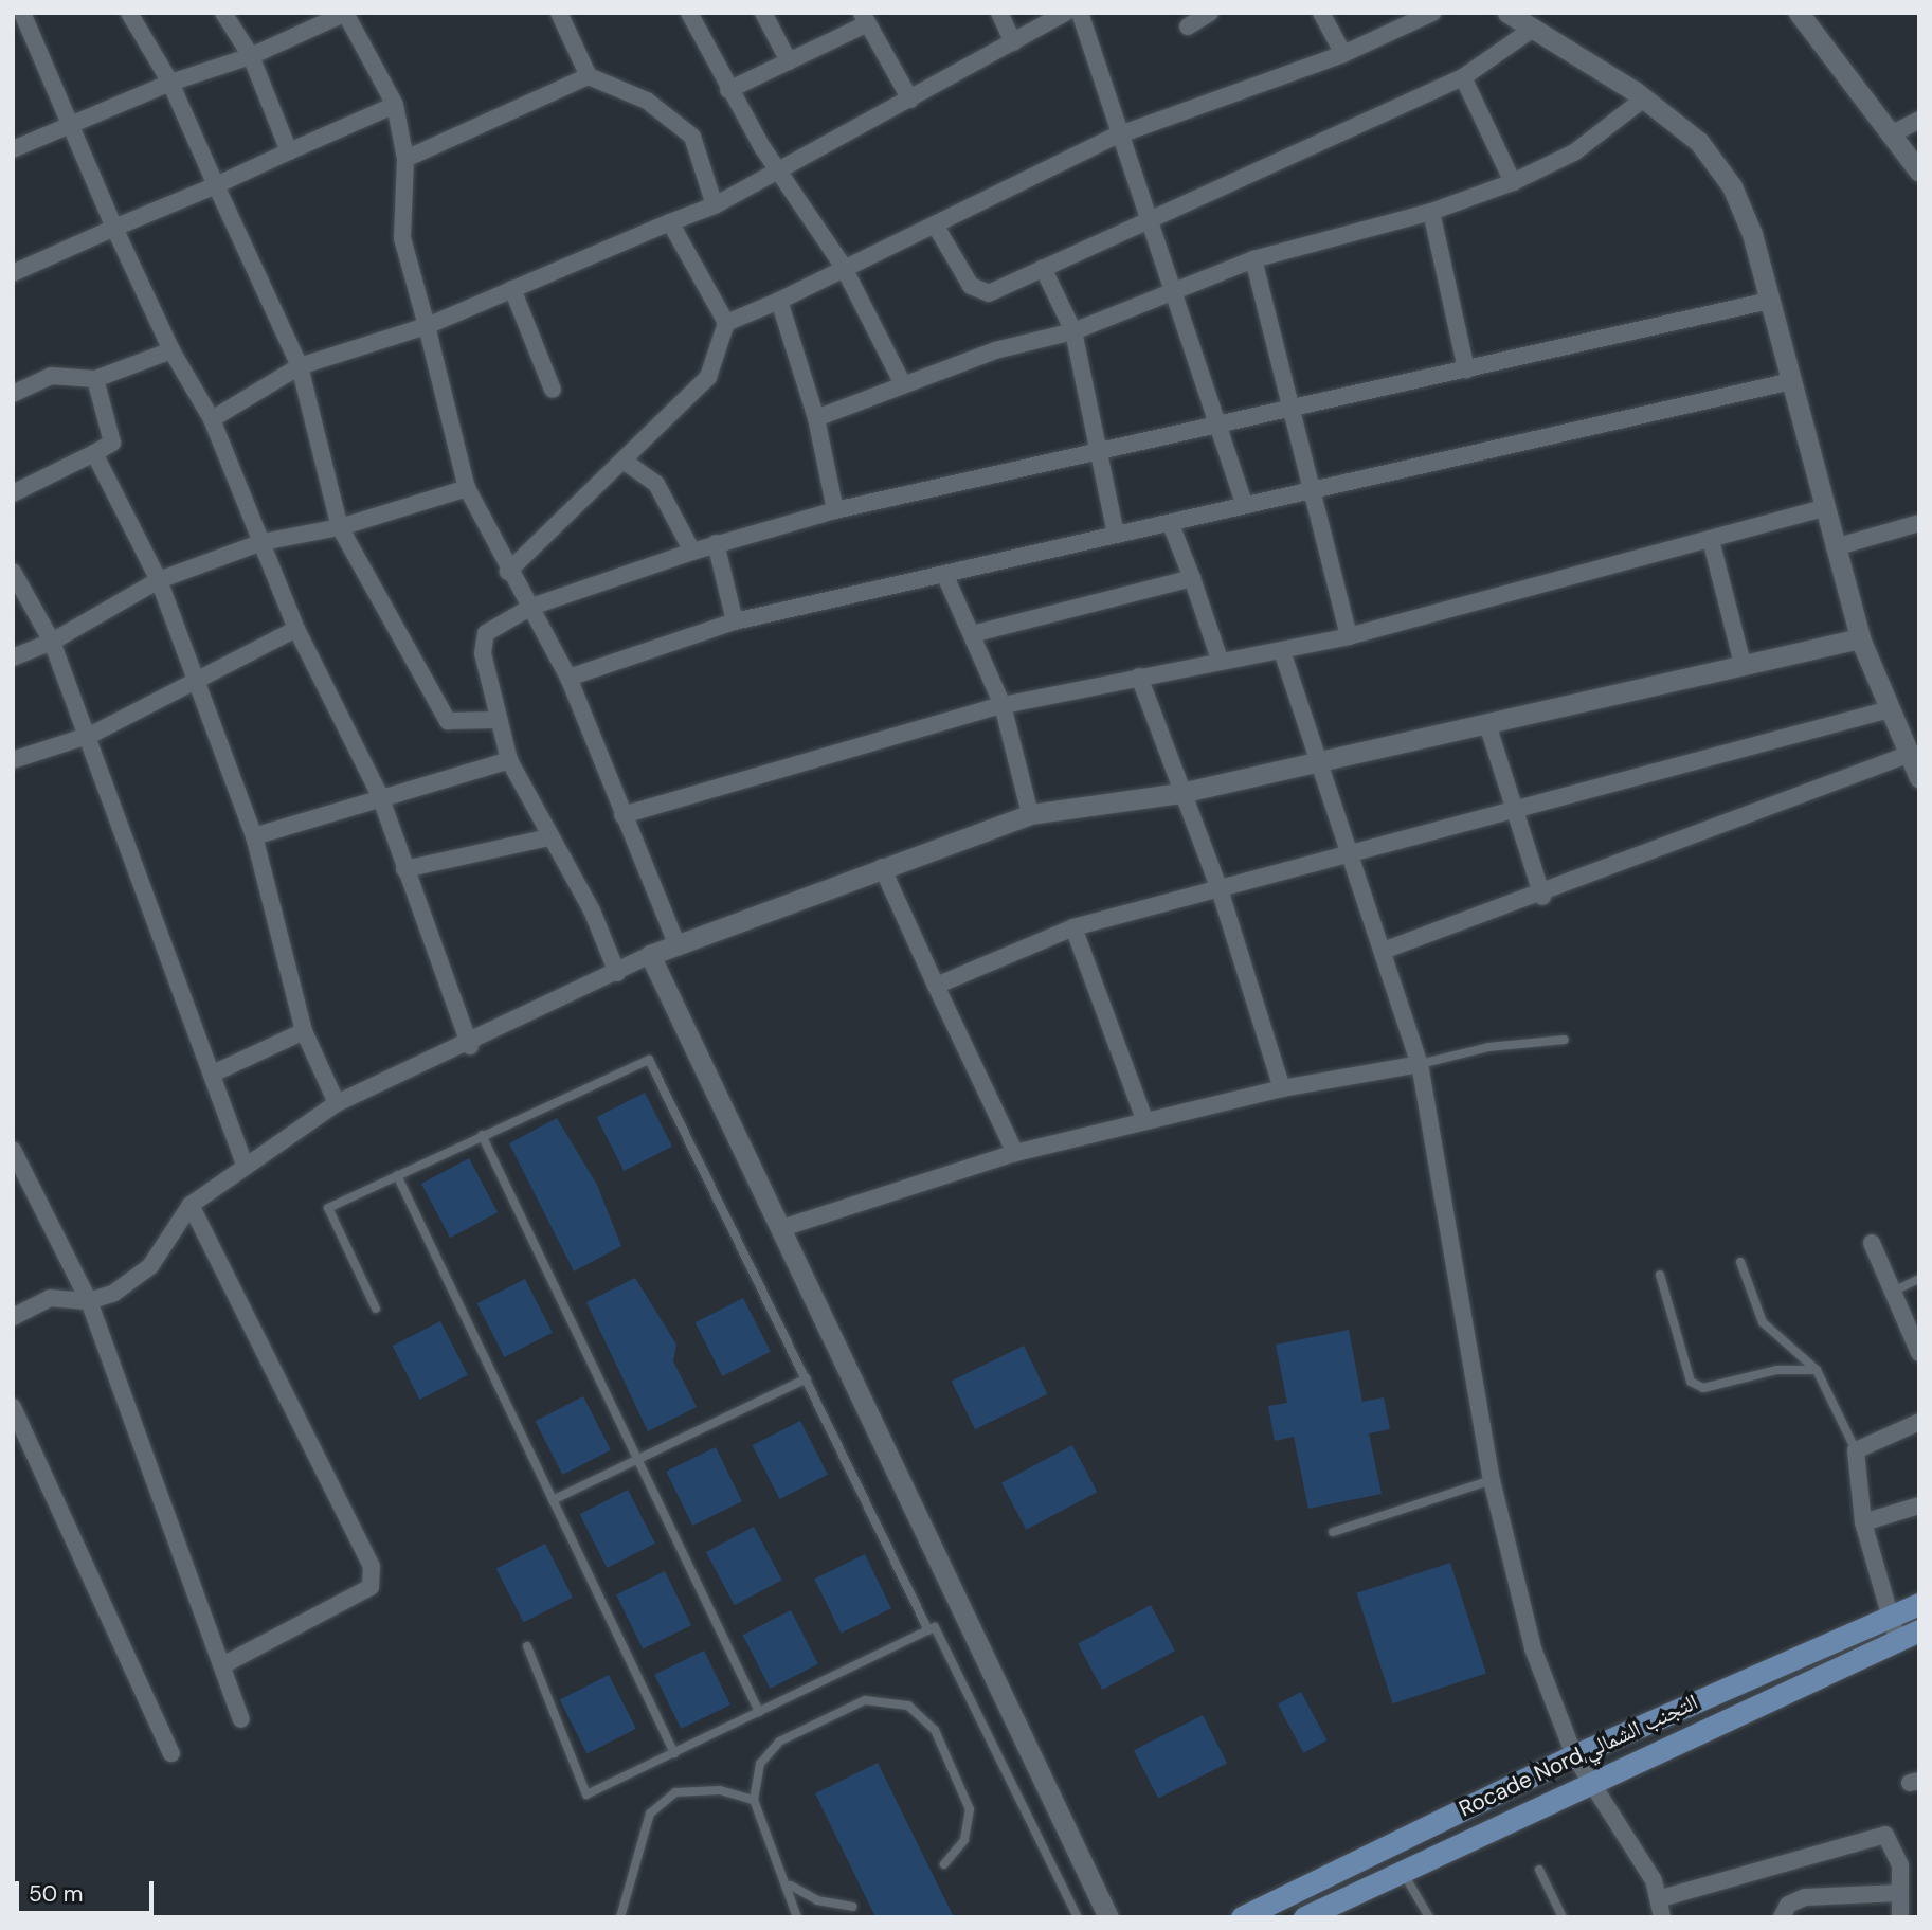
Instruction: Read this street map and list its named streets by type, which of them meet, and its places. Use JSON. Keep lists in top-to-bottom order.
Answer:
{
  "streets": {
    "main road": ["Rocade Nord,التجنب الشمالي"]
  },
  "scale_bar": "50 m"
}
